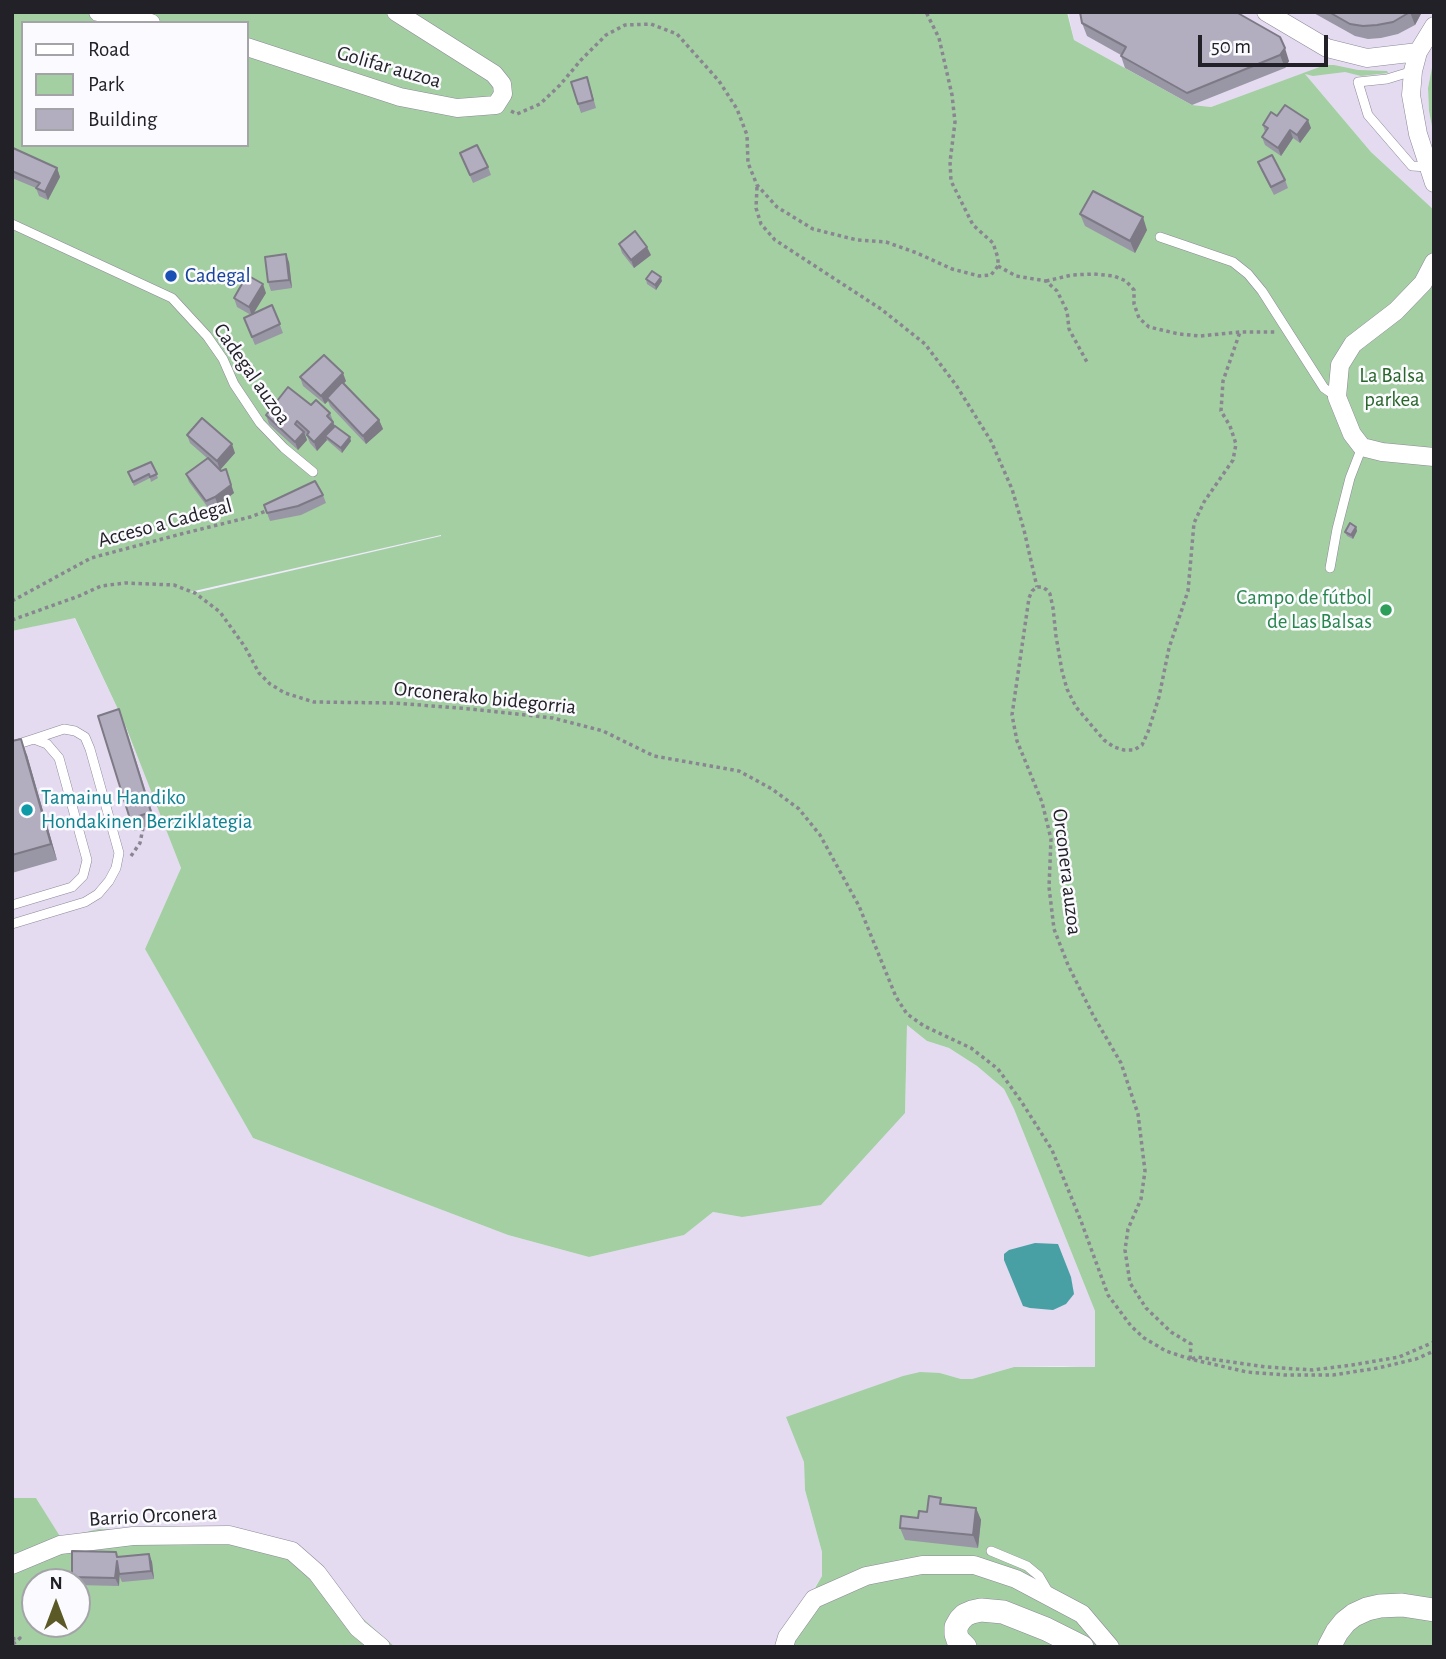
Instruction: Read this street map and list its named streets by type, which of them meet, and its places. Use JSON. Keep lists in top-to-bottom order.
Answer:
{
  "streets": {
    "street": ["Golifar auzoa", "Barrio Orconera"],
    "lane": ["Cadegal auzoa"],
    "path": ["Acceso a Cadegal", "Orconerako bidegorria", "Orconera auzoa"]
  },
  "crossings": [
    ["Orconerako bidegorria", "Orconera auzoa"]
  ],
  "parks": ["La Balsa parkea"],
  "places": ["Cadegal", "Campo de fútbol de Las Balsas", "Tamainu Handiko Hondakinen Berziklategia"],
  "legend": ["Road", "Park", "Building"],
  "scale_bar": "50 m",
  "north": "top"
}
